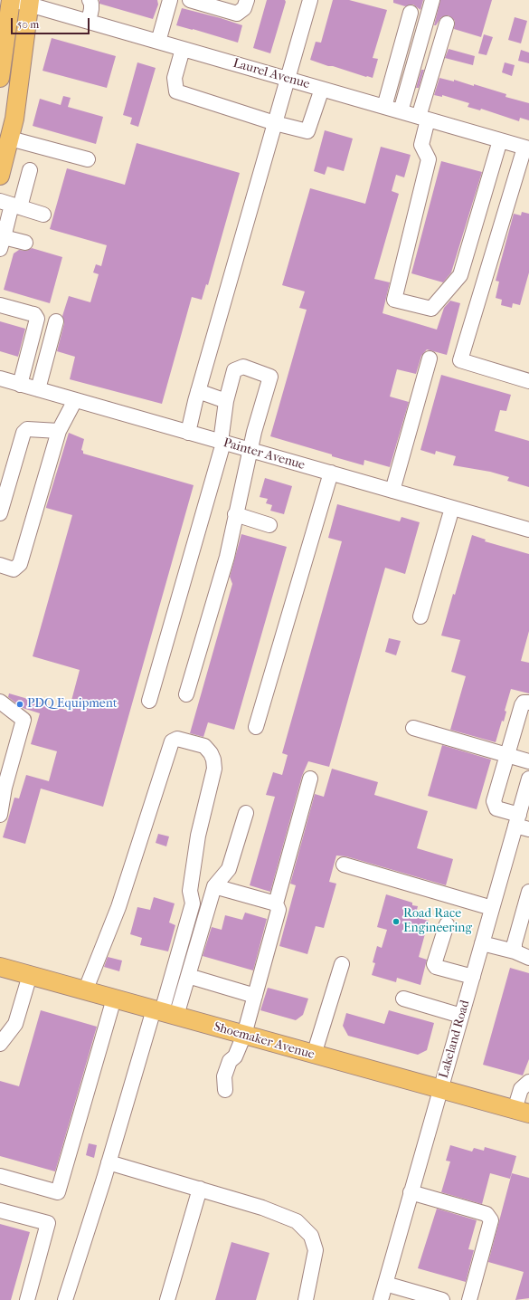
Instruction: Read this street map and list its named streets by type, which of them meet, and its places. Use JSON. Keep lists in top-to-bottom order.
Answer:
{
  "streets": {
    "main road": ["Shoemaker Avenue"],
    "street": ["Laurel Avenue", "Painter Avenue", "Lakeland Road"]
  },
  "crossings": [
    ["Lakeland Road", "Shoemaker Avenue"]
  ],
  "places": ["PDQ Equipment", "Road Race Engineering"],
  "scale_bar": "50 m"
}
